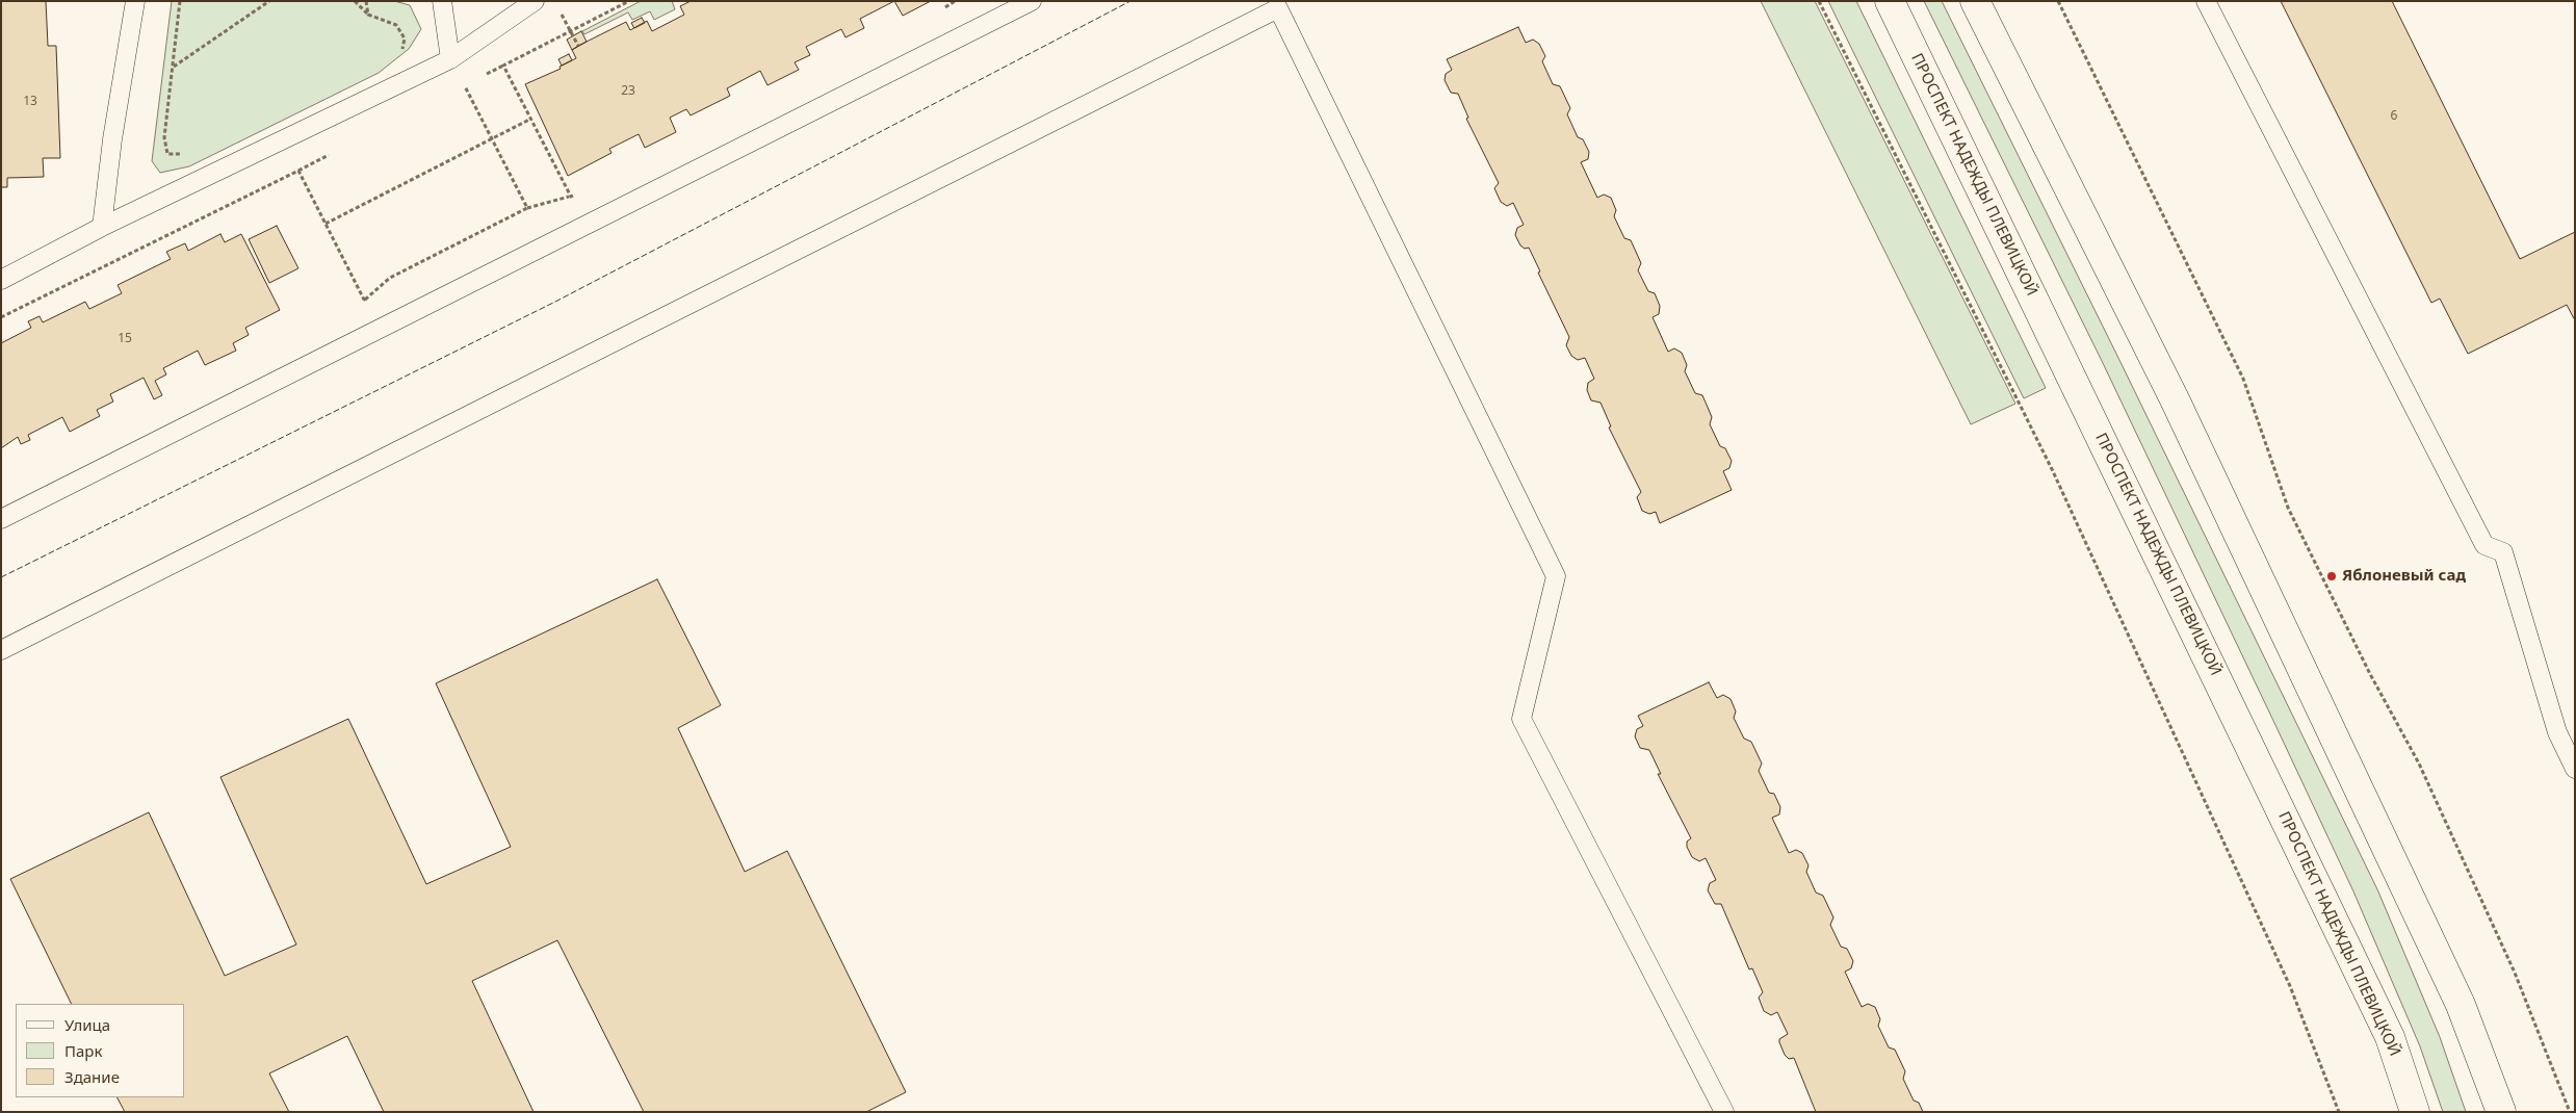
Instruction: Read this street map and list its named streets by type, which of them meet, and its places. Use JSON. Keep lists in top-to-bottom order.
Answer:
{
  "streets": {
    "main road": ["ПРОСПЕКТ НАДЕЖДЫ ПЛЕВИЦКОЙ"]
  },
  "places": ["Яблоневый сад"],
  "house_numbers": [
    "23",
    "13",
    "6",
    "15"
  ],
  "legend": ["Улица", "Парк", "Здание"]
}
